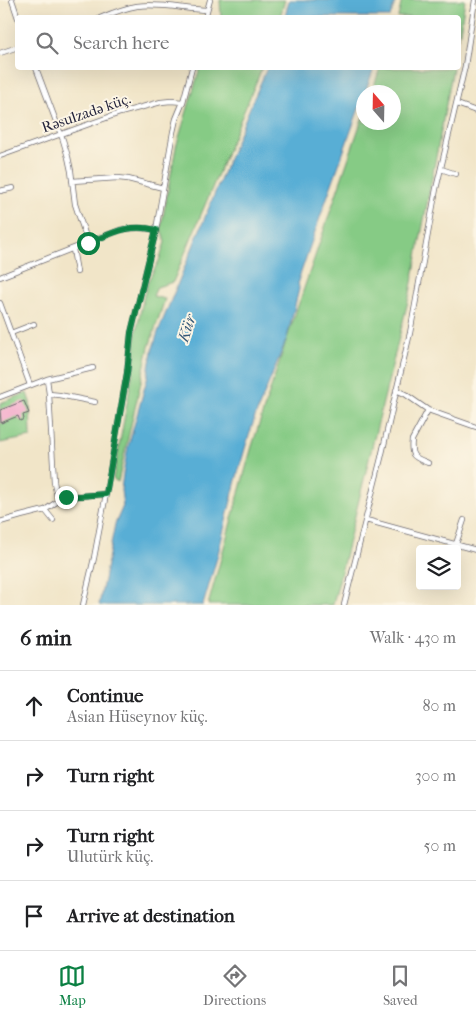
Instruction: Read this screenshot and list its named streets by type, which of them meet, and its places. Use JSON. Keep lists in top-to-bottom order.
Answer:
{
  "streets": {
    "street": ["Rəsulzadə küç."]
  },
  "water": ["Kür"],
  "north": "top",
  "page": {
    "search": "Search here",
    "heading": ["6 min", "Walk · 430 m"],
    "list": [
      ["Continue", "Asian Hüseynov küç.", "80 m"],
      ["Turn right", "300 m"],
      ["Turn right", "Ulutürk küç.", "50 m"],
      "Arrive at destination"
    ],
    "nav": ["Map", "Directions", "Saved"]
  }
}
